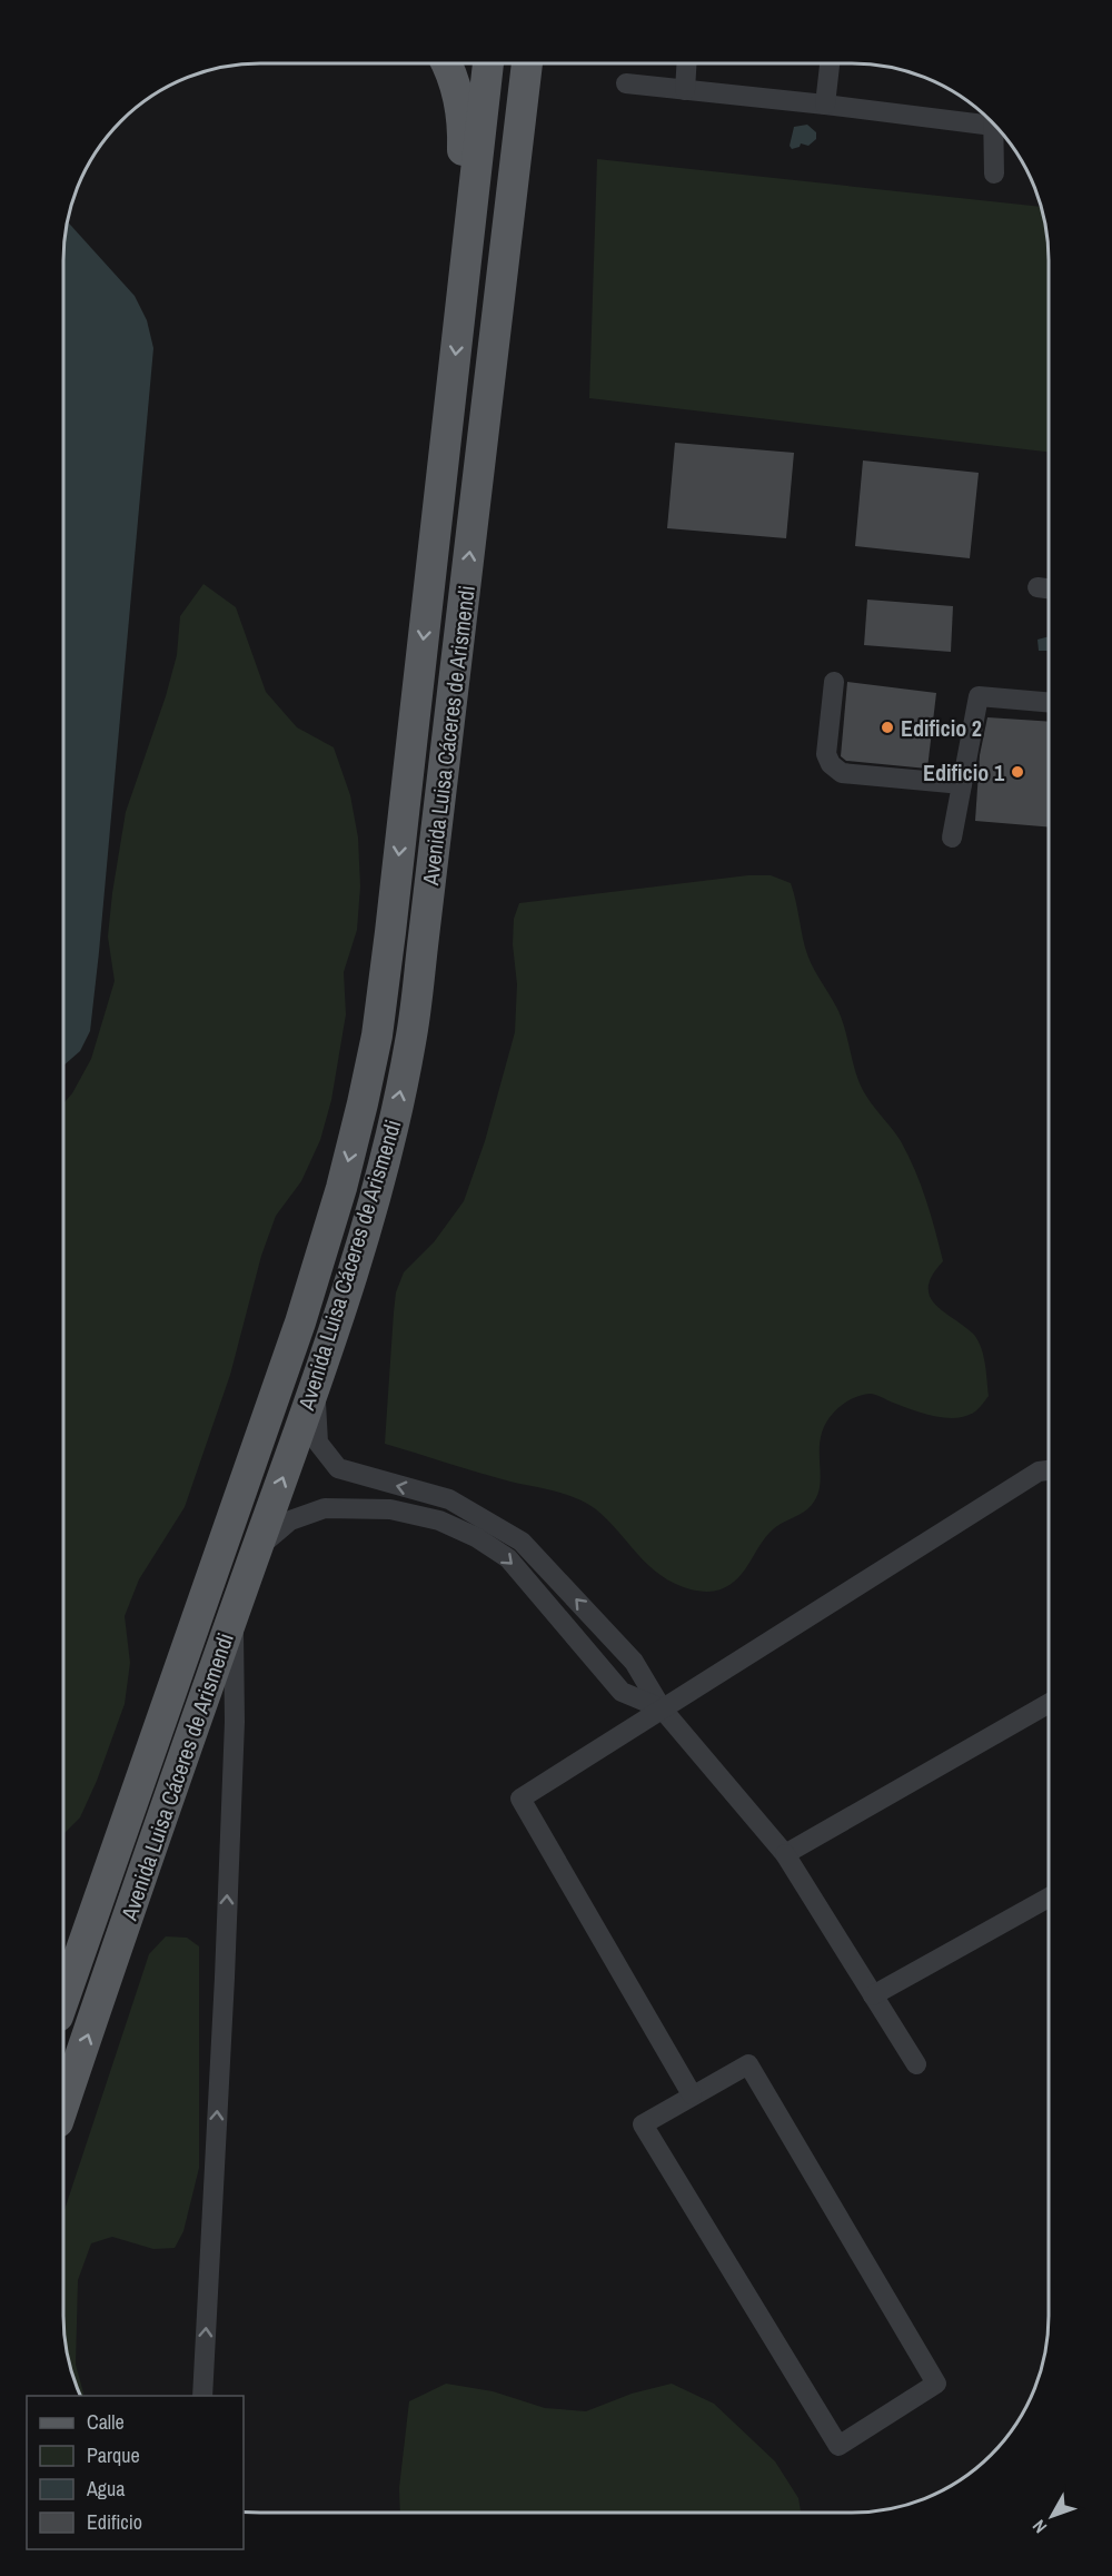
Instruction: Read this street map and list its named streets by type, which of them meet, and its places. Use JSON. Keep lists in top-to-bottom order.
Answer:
{
  "streets": {
    "main road": ["Avenida Luisa Cáceres de Arismendi"]
  },
  "places": ["Edificio 2", "Edificio 1"],
  "legend": [
    "Calle",
    "Parque",
    "Agua",
    "Edificio"
  ],
  "north": "bottom left"
}
